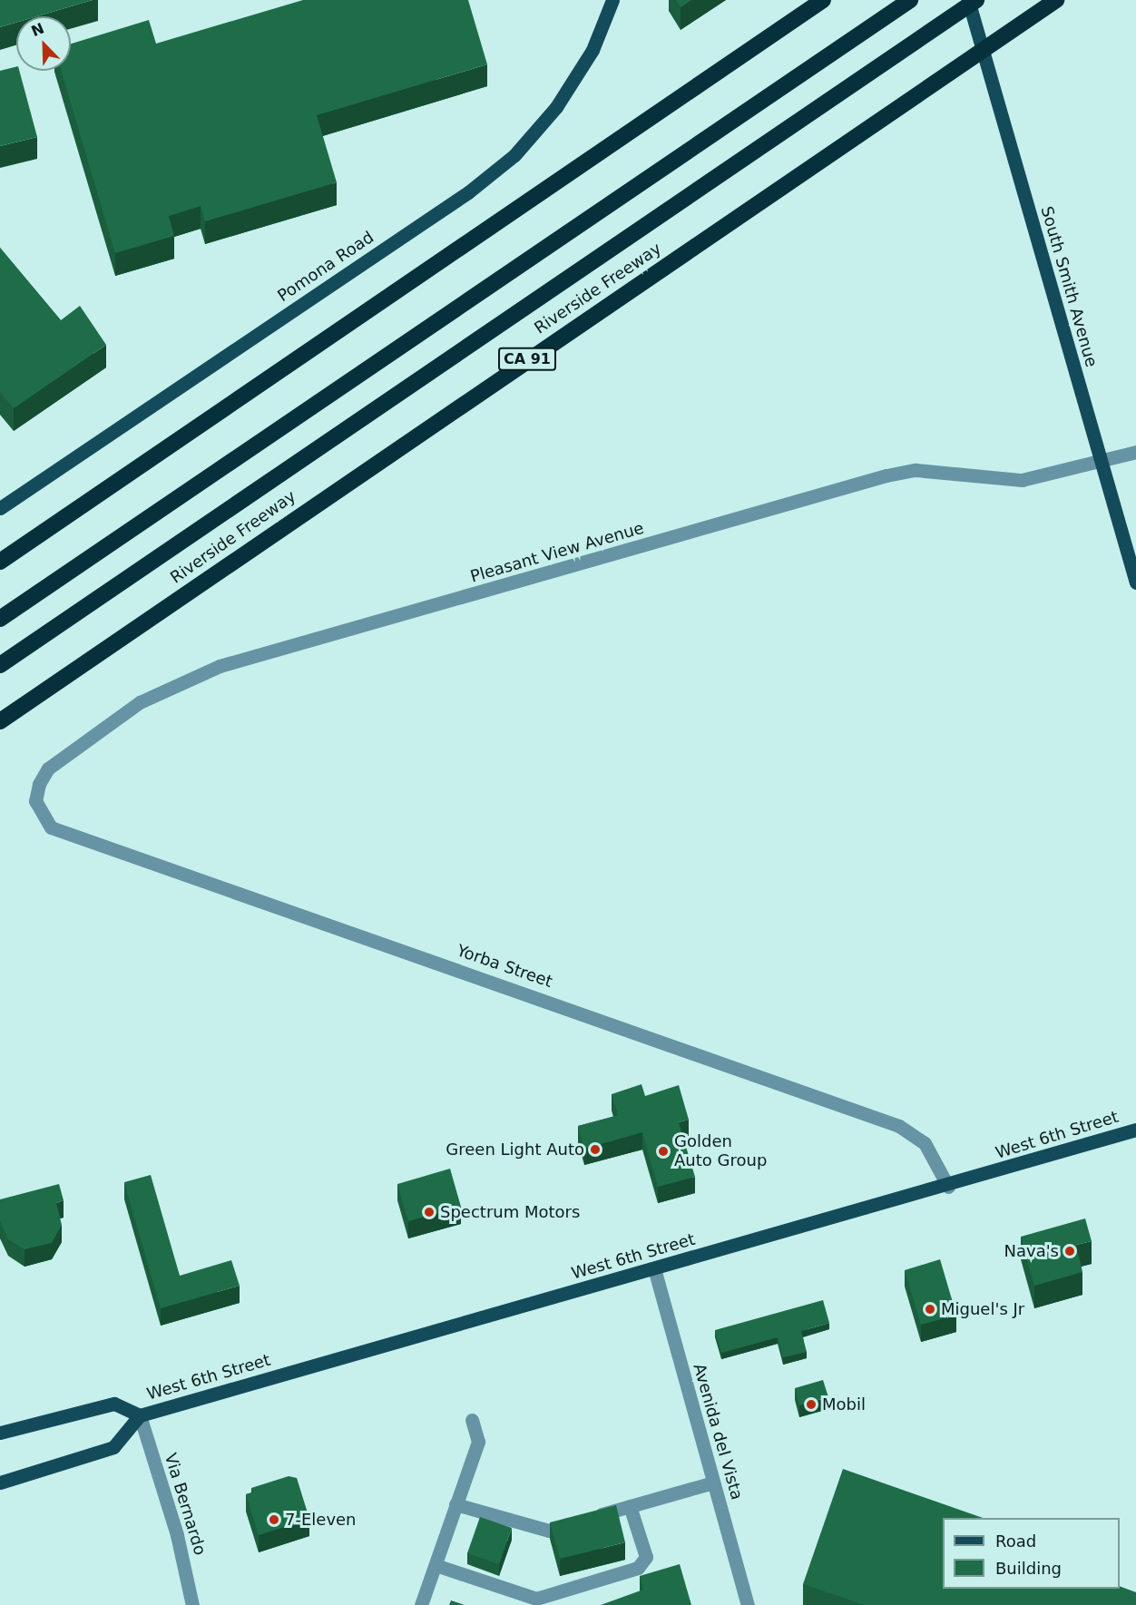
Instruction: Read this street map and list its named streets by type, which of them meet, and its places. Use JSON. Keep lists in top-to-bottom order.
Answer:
{
  "streets": {
    "highway": ["Riverside Freeway", "CA 91"],
    "main road": ["Pomona Road", "South Smith Avenue", "West 6th Street"],
    "street": [
      "Pleasant View Avenue",
      "Yorba Street",
      "Avenida del Vista",
      "Via Bernardo"
    ]
  },
  "crossings": [
    ["South Smith Avenue", "Pleasant View Avenue"],
    ["Pleasant View Avenue", "Yorba Street"],
    ["Yorba Street", "West 6th Street"],
    ["West 6th Street", "Avenida del Vista"],
    ["West 6th Street", "Via Bernardo"]
  ],
  "places": [
    "Green Light Auto",
    "Golden Auto Group",
    "Spectrum Motors",
    "Nava's",
    "Miguel's Jr",
    "Mobil",
    "7-Eleven"
  ],
  "legend": ["Road", "Building"],
  "north": "top left"
}
